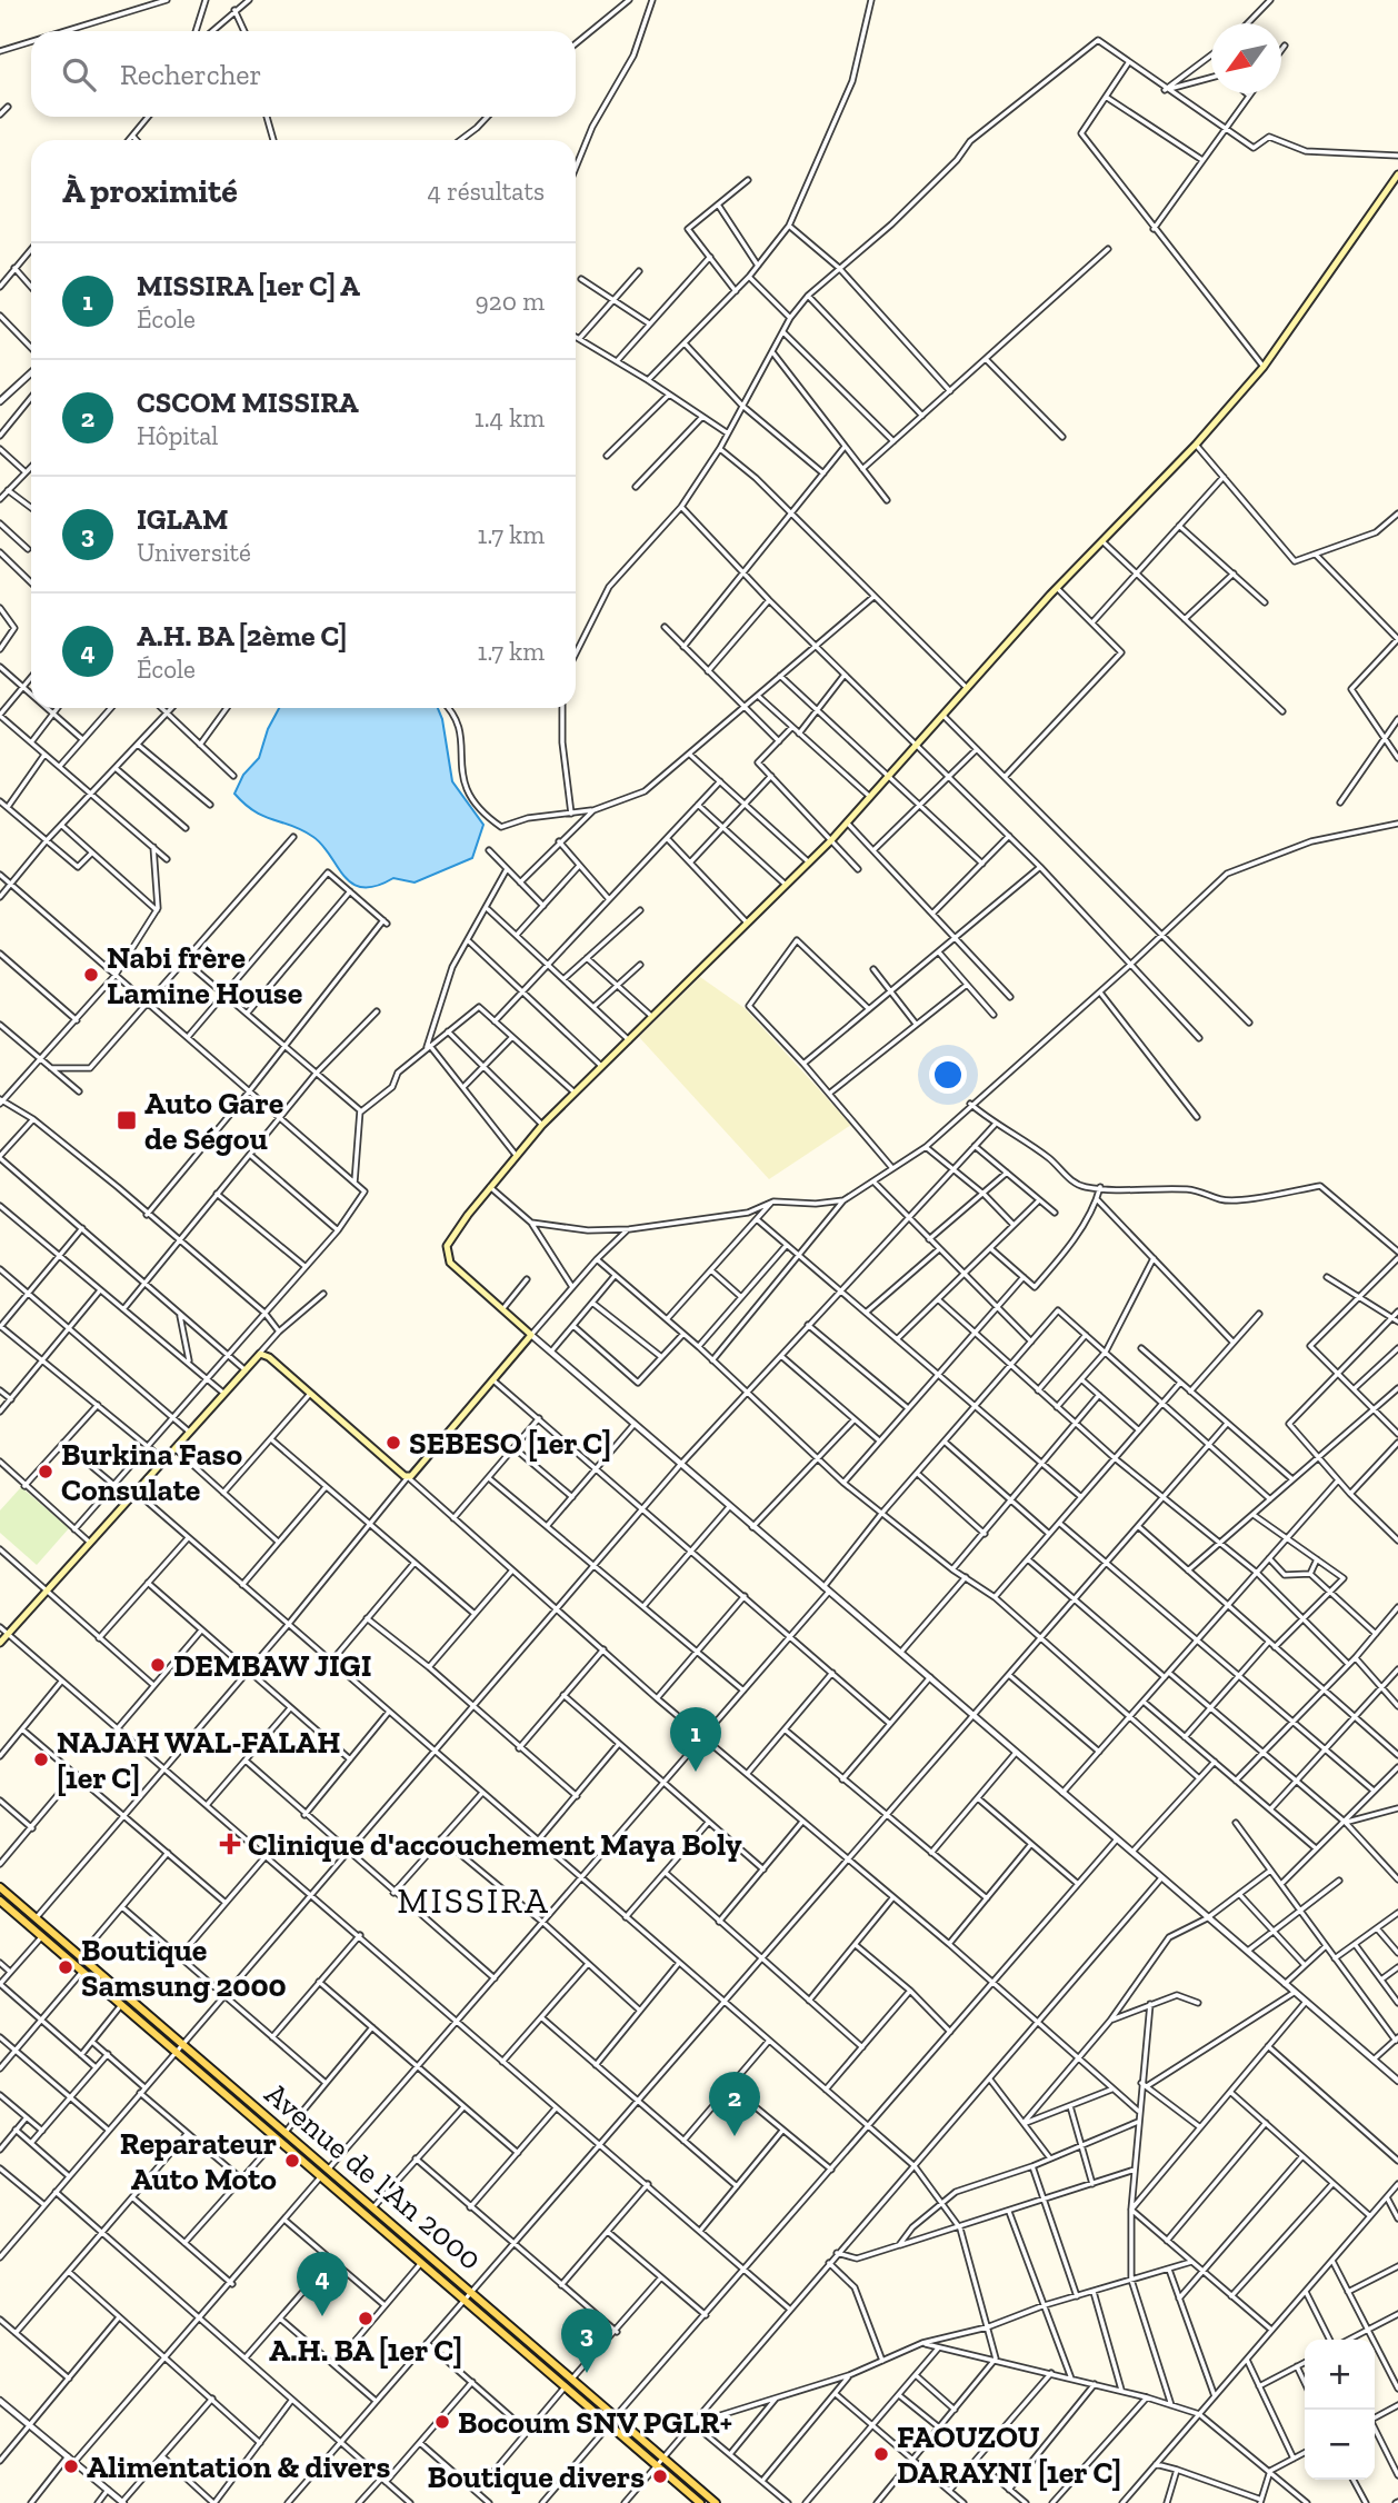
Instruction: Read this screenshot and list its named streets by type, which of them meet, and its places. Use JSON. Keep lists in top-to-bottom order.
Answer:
{
  "streets": {
    "main road": ["Avenue de l'An 2000"]
  },
  "districts": ["MISSIRA"],
  "places": {
    "other": [
      "Nabi frère Lamine House",
      "SEBESO [1er C]",
      "Burkina Faso Consulate",
      "DEMBAW JIGI",
      "NAJAH WAL-FALAH [1er C]",
      "Boutique Samsung 2000",
      "Reparateur Auto Moto",
      "A.H. BA [1er C]",
      "Bocoum SNV PGLR+",
      "FAOUZOU DARAYNI [1er C]",
      "Alimentation & divers",
      "Boutique divers"
    ],
    "transit": ["Auto Gare de Ségou"],
    "health": ["Clinique d'accouchement Maya Boly"]
  },
  "north": "bottom left",
  "page": {
    "search": "Rechercher",
    "heading": ["À proximité", "4 résultats"],
    "list": [
      {
        "mark": "1",
        "name": "MISSIRA [1er C] A",
        "note": "École",
        "value": "920 m"
      },
      {
        "mark": "2",
        "name": "CSCOM MISSIRA",
        "note": "Hôpital",
        "value": "1.4 km"
      },
      {
        "mark": "3",
        "name": "IGLAM",
        "note": "Université",
        "value": "1.7 km"
      },
      {
        "mark": "4",
        "name": "A.H. BA [2ème C]",
        "note": "École",
        "value": "1.7 km"
      }
    ],
    "pins": [
      "1",
      "2",
      "4",
      "3"
    ],
    "map_buttons": ["+", "−"]
  }
}
